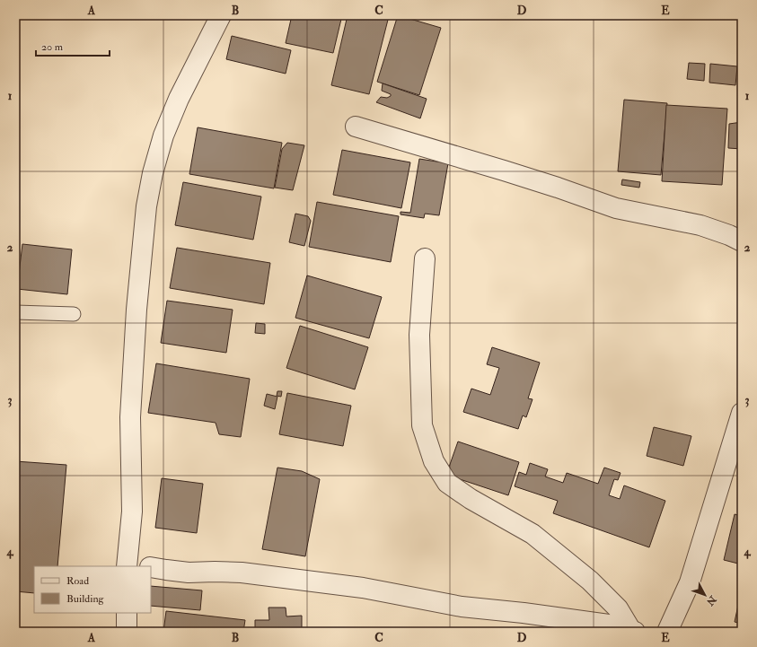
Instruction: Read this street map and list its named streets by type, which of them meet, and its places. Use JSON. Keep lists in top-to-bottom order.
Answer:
{
  "legend": ["Road", "Building"],
  "scale_bar": "20 m",
  "north": "bottom right",
  "grid": {
    "columns": [
      "A",
      "B",
      "C",
      "D",
      "E"
    ],
    "rows": [
      "1",
      "2",
      "3",
      "4"
    ]
  }
}
